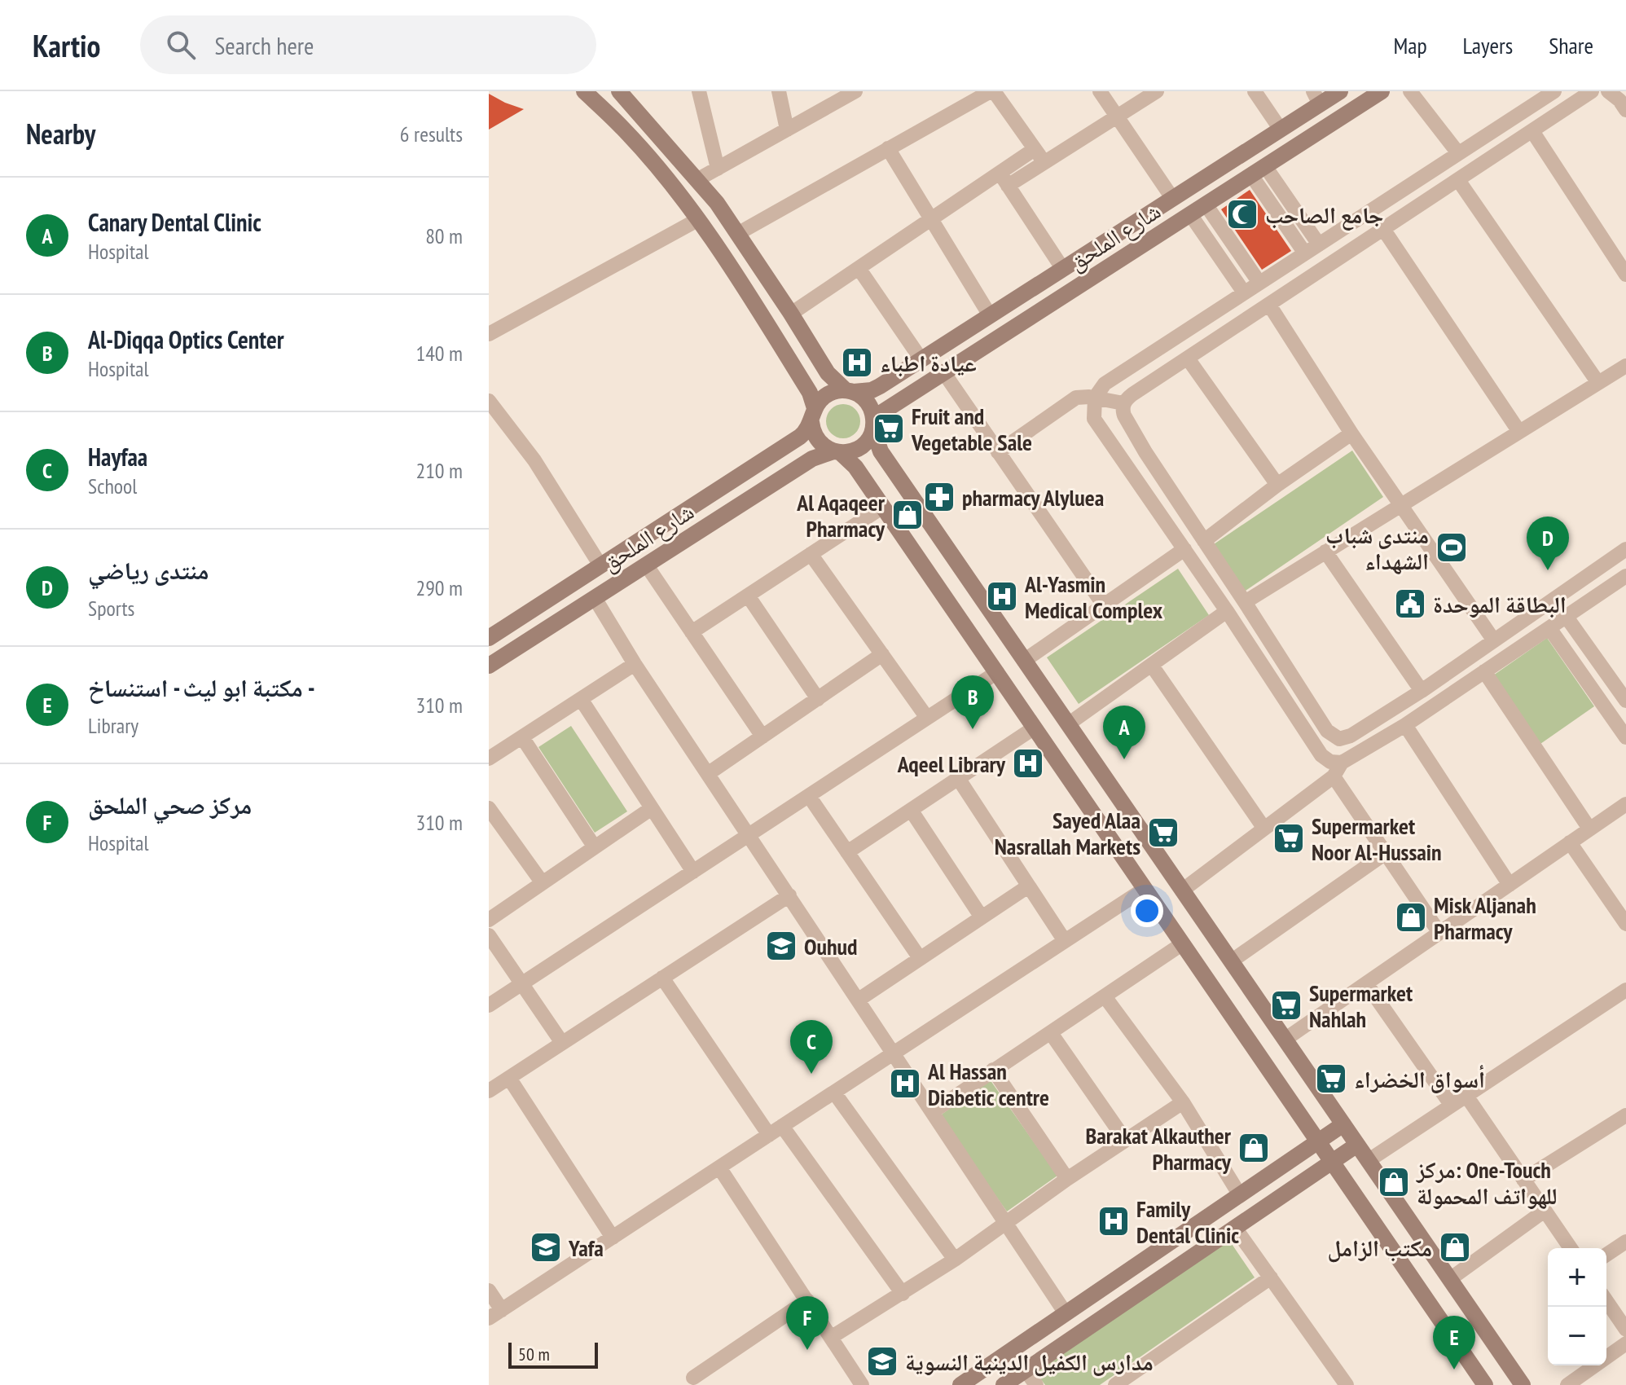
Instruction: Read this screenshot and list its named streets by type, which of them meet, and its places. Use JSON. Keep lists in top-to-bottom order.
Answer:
{
  "streets": {
    "street": ["شارع الملحق"]
  },
  "places": {
    "mosque": ["جامع الصاحب"],
    "hospital": [
      "عيادة اطباء",
      "Al-Yasmin Medical Complex",
      "Aqeel Library",
      "Al Hassan Diabetic centre",
      "Family Dental Clinic"
    ],
    "supermarket": [
      "Fruit and Vegetable Sale",
      "Sayed Alaa Nasrallah Markets",
      "Supermarket Noor Al-Hussain",
      "Supermarket Nahlah",
      "أسواق الخضراء"
    ],
    "pharmacy": ["pharmacy Alyluea"],
    "shop": [
      "Al Aqaqeer Pharmacy",
      "Misk Aljanah Pharmacy",
      "Barakat Alkauther Pharmacy",
      "مركز: One-Touch للهواتف المحمولة",
      "مكتب الزامل"
    ],
    "sports": ["منتدى شباب الشهداء"],
    "public building": ["البطاقة الموحدة"],
    "school or university": ["Ouhud", "Yafa", "مدارس الكفيل الدينية النسوية"]
  },
  "scale_bar": "50 m",
  "page": {
    "header": "Kartio",
    "search": "Search here",
    "nav": ["Map", "Layers", "Share"],
    "heading": ["Nearby", "6 results"],
    "list": [
      {
        "mark": "A",
        "name": "Canary Dental Clinic",
        "note": "Hospital",
        "value": "80 m"
      },
      {
        "mark": "B",
        "name": "Al-Diqqa Optics Center",
        "note": "Hospital",
        "value": "140 m"
      },
      {
        "mark": "C",
        "name": "Hayfaa",
        "note": "School",
        "value": "210 m"
      },
      {
        "mark": "D",
        "name": "منتدى رياضي",
        "note": "Sports",
        "value": "290 m"
      },
      {
        "mark": "E",
        "name": "مكتبة ابو ليث - استنساخ -",
        "note": "Library",
        "value": "310 m"
      },
      {
        "mark": "F",
        "name": "مركز صحي الملحق",
        "note": "Hospital",
        "value": "310 m"
      }
    ],
    "pins": [
      "D",
      "B",
      "A",
      "C",
      "F",
      "E"
    ],
    "map_buttons": ["+", "−"],
    "scale": "50 m"
  }
}
